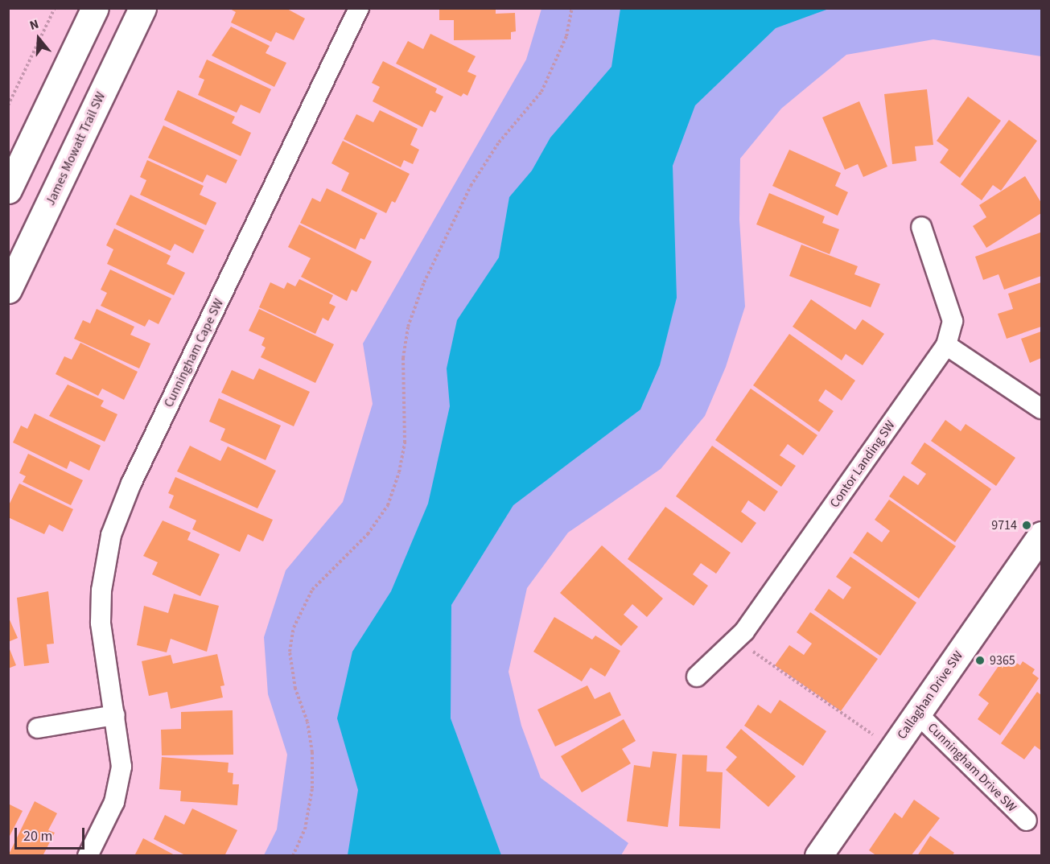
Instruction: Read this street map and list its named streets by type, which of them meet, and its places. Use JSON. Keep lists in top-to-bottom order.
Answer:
{
  "streets": {
    "main road": ["James Mowatt Trail SW", "Callaghan Drive SW"],
    "street": ["Cunningham Cape SW", "Contor Landing SW", "Cunningham Drive SW"]
  },
  "crossings": [
    ["Callaghan Drive SW", "Cunningham Drive SW"]
  ],
  "places": ["9714", "9365"],
  "scale_bar": "20 m",
  "north": "top"
}
